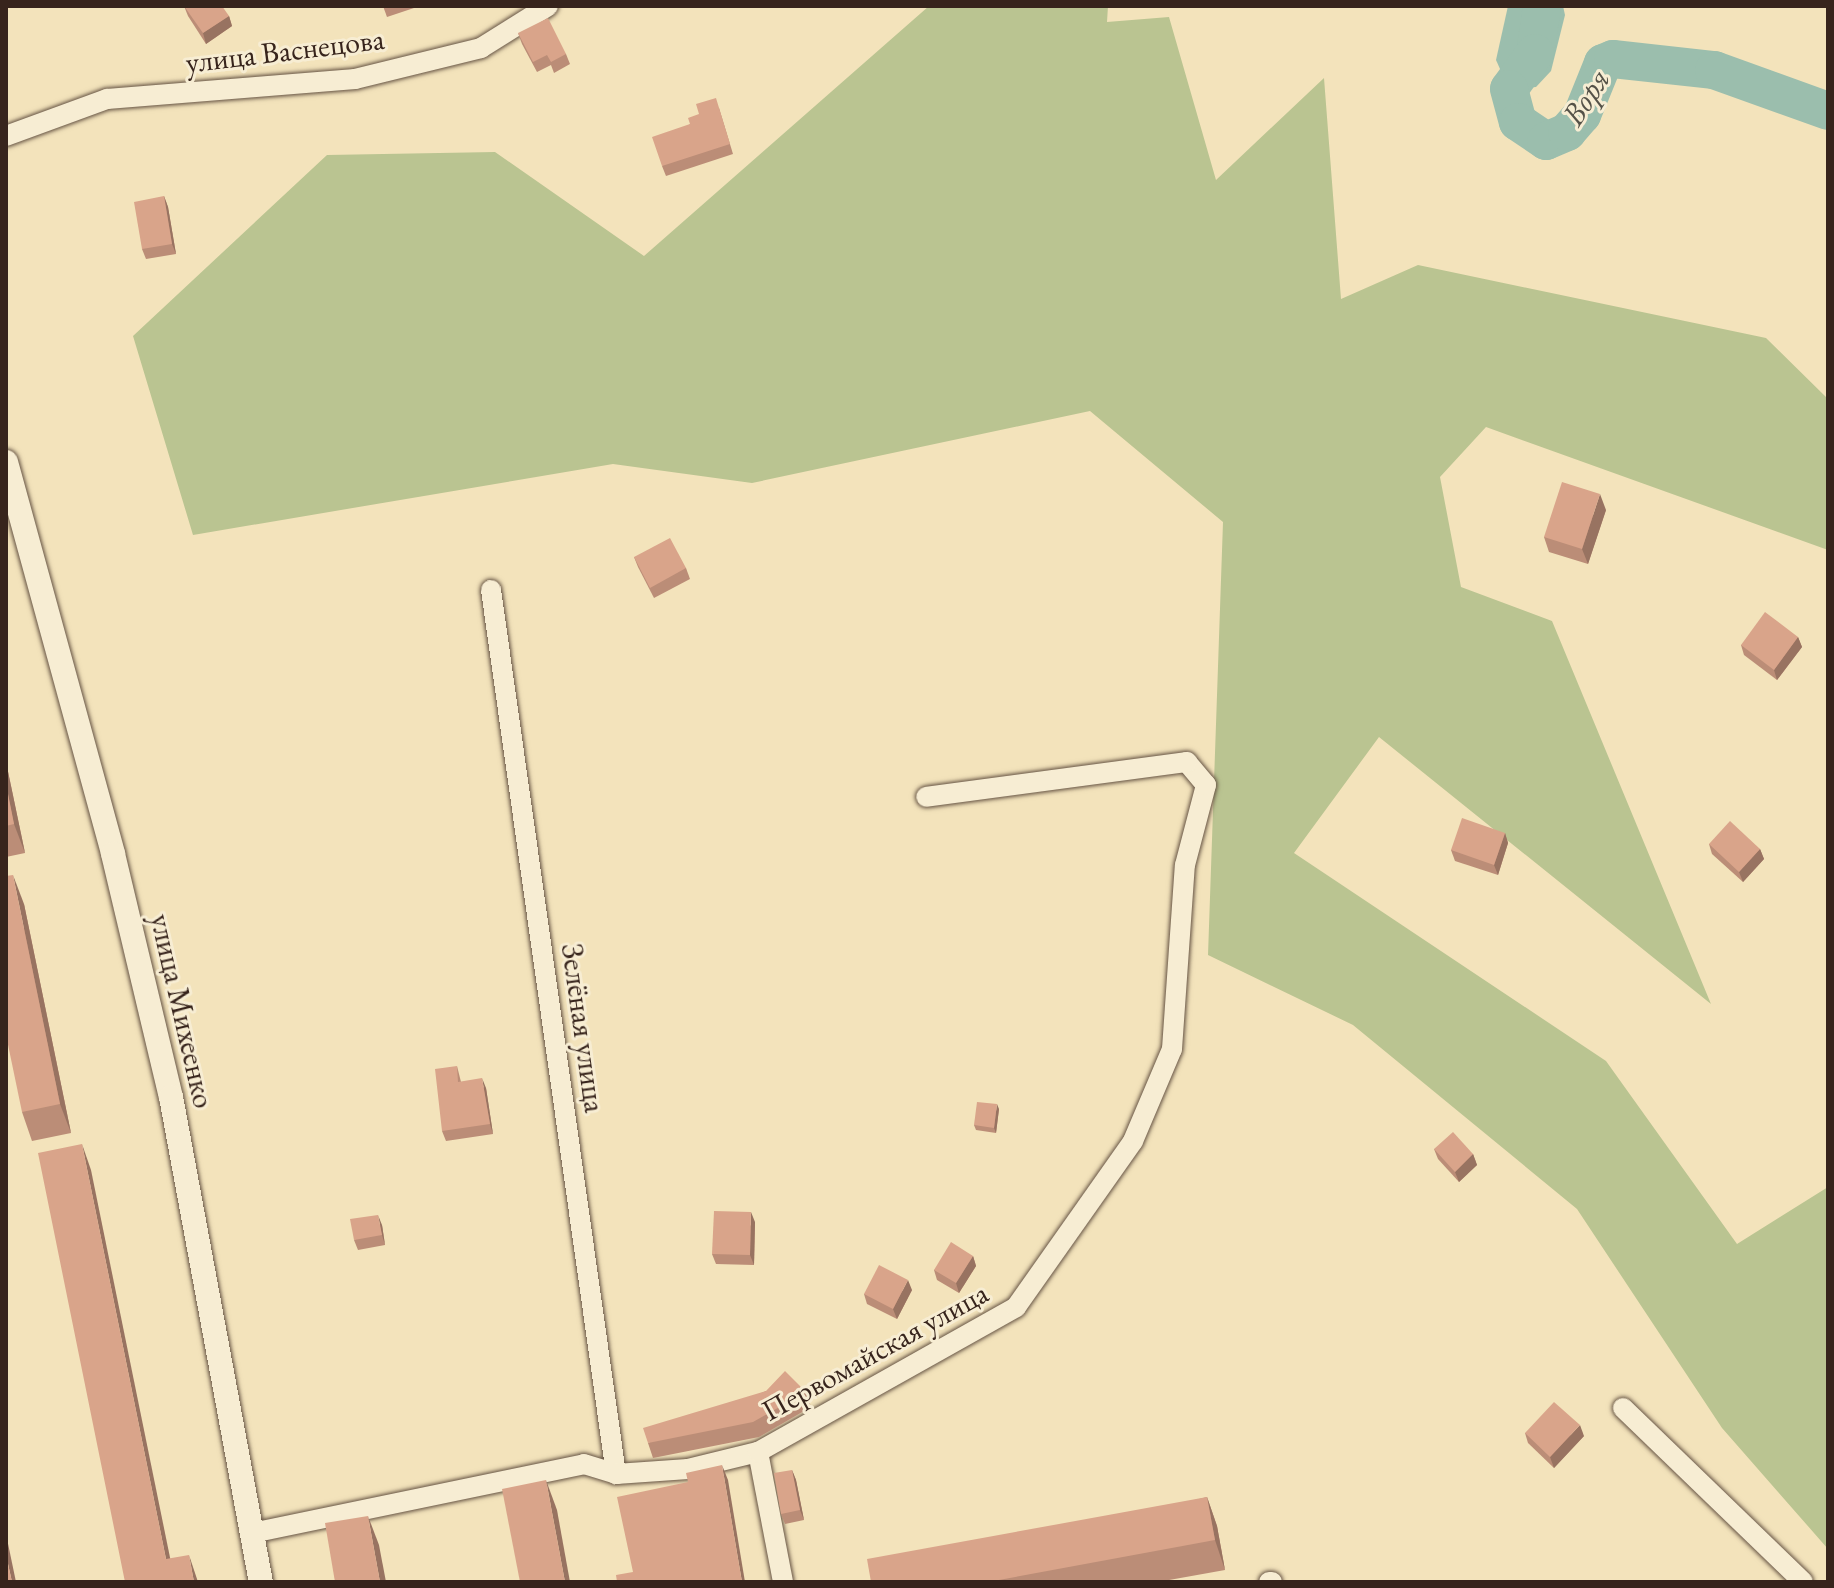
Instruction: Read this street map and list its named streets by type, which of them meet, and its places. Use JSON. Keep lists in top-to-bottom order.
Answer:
{
  "streets": {
    "street": [
      "улица Васнецова",
      "улица Михеенко",
      "Зелёная улица",
      "Первомайская улица"
    ]
  },
  "crossings": [
    ["улица Михеенко", "Первомайская улица"],
    ["Зелёная улица", "Первомайская улица"]
  ],
  "water": ["Воря"]
}
